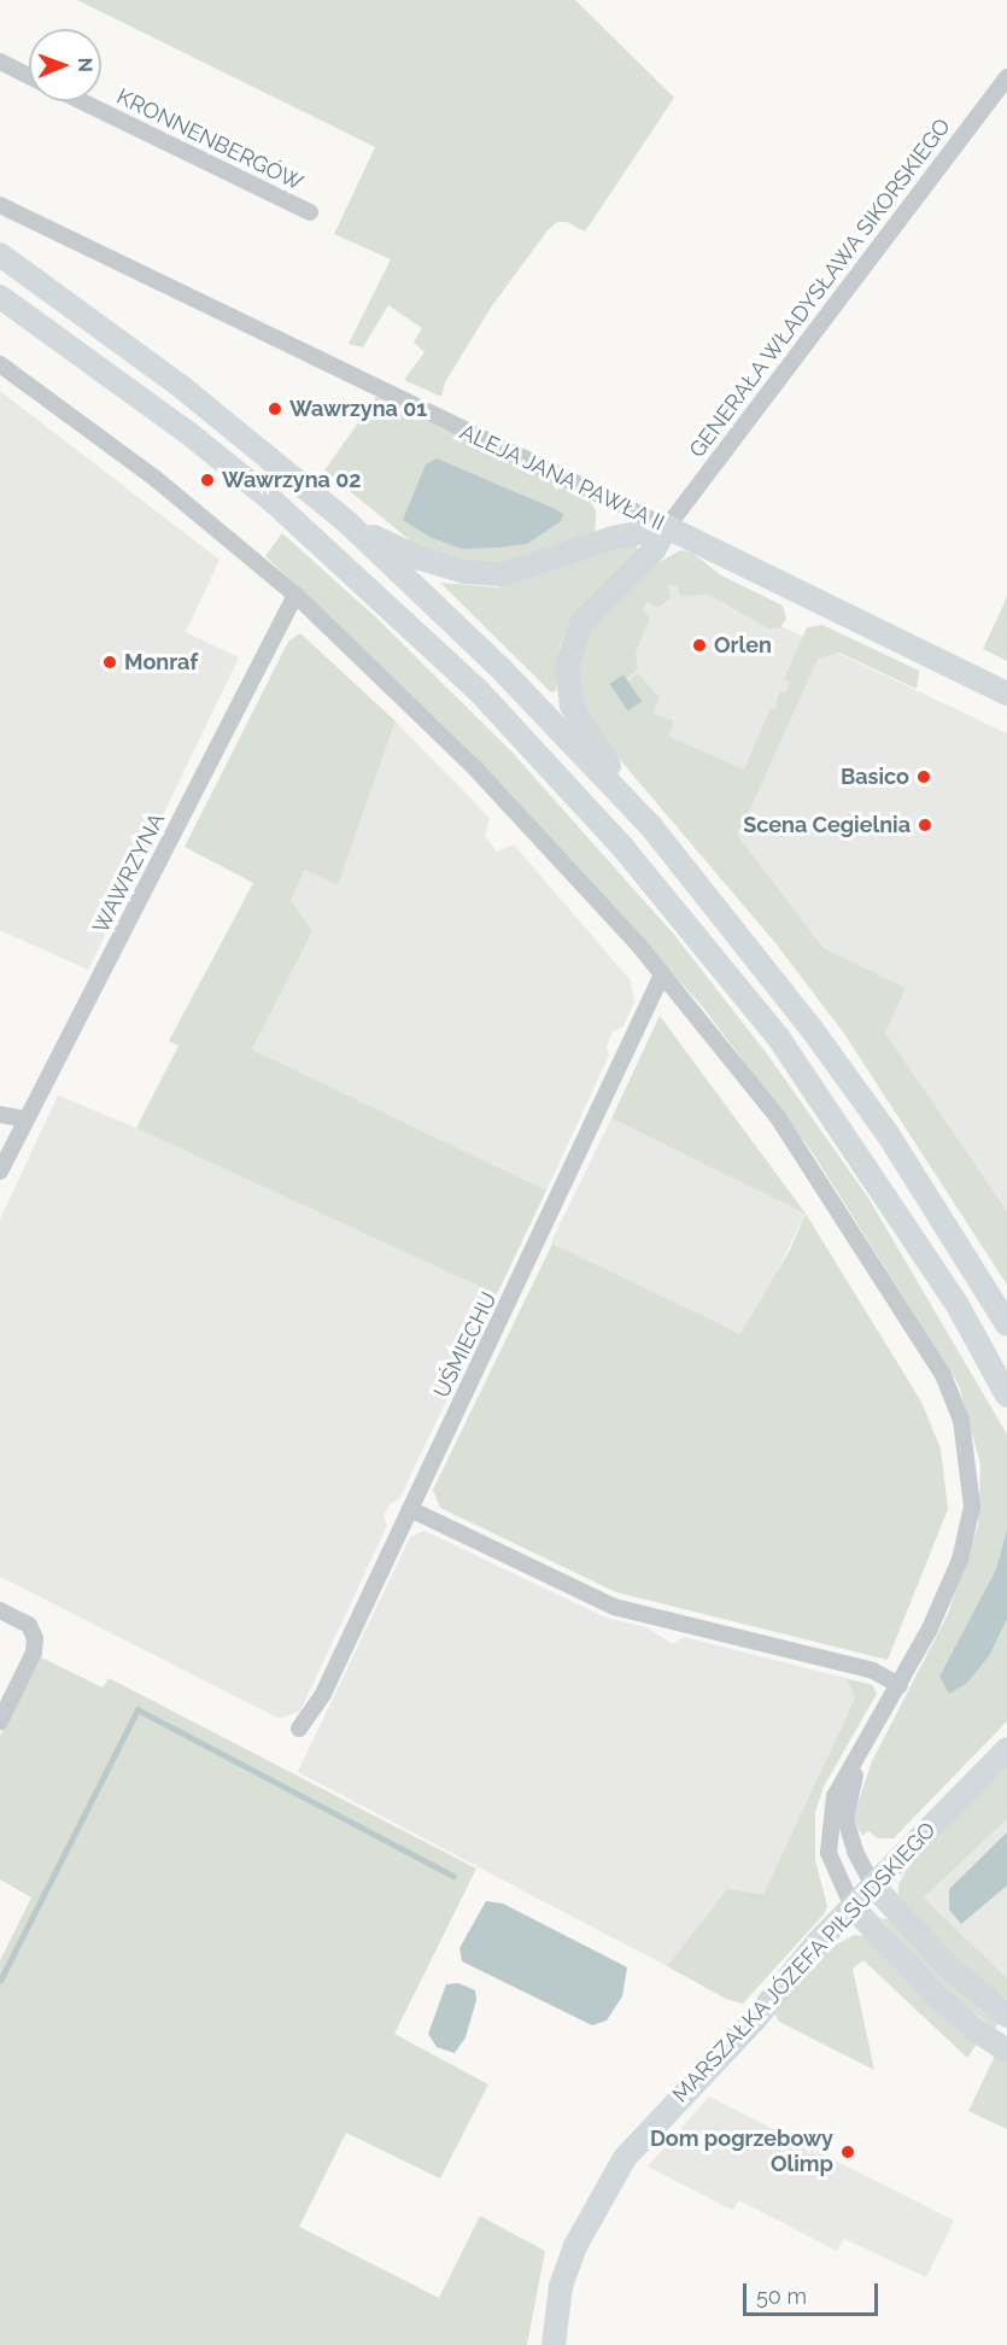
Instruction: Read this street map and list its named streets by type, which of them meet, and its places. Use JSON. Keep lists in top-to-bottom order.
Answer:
{
  "streets": {
    "main road": ["ALEJA JANA PAWŁA II", "MARSZAŁKA JÓZEFA PIŁSUDSKIEGO"],
    "street": [
      "KRONNENBERGÓW",
      "GENERAŁA WŁADYSŁAWA SIKORSKIEGO",
      "WAWRZYNA",
      "UŚMIECHU"
    ]
  },
  "crossings": [
    ["GENERAŁA WŁADYSŁAWA SIKORSKIEGO", "ALEJA JANA PAWŁA II"]
  ],
  "places": [
    "Wawrzyna 01",
    "Wawrzyna 02",
    "Orlen",
    "Monraf",
    "Basico",
    "Scena Cegielnia",
    "Dom pogrzebowy Olimp"
  ],
  "scale_bar": "50 m",
  "north": "right"
}
